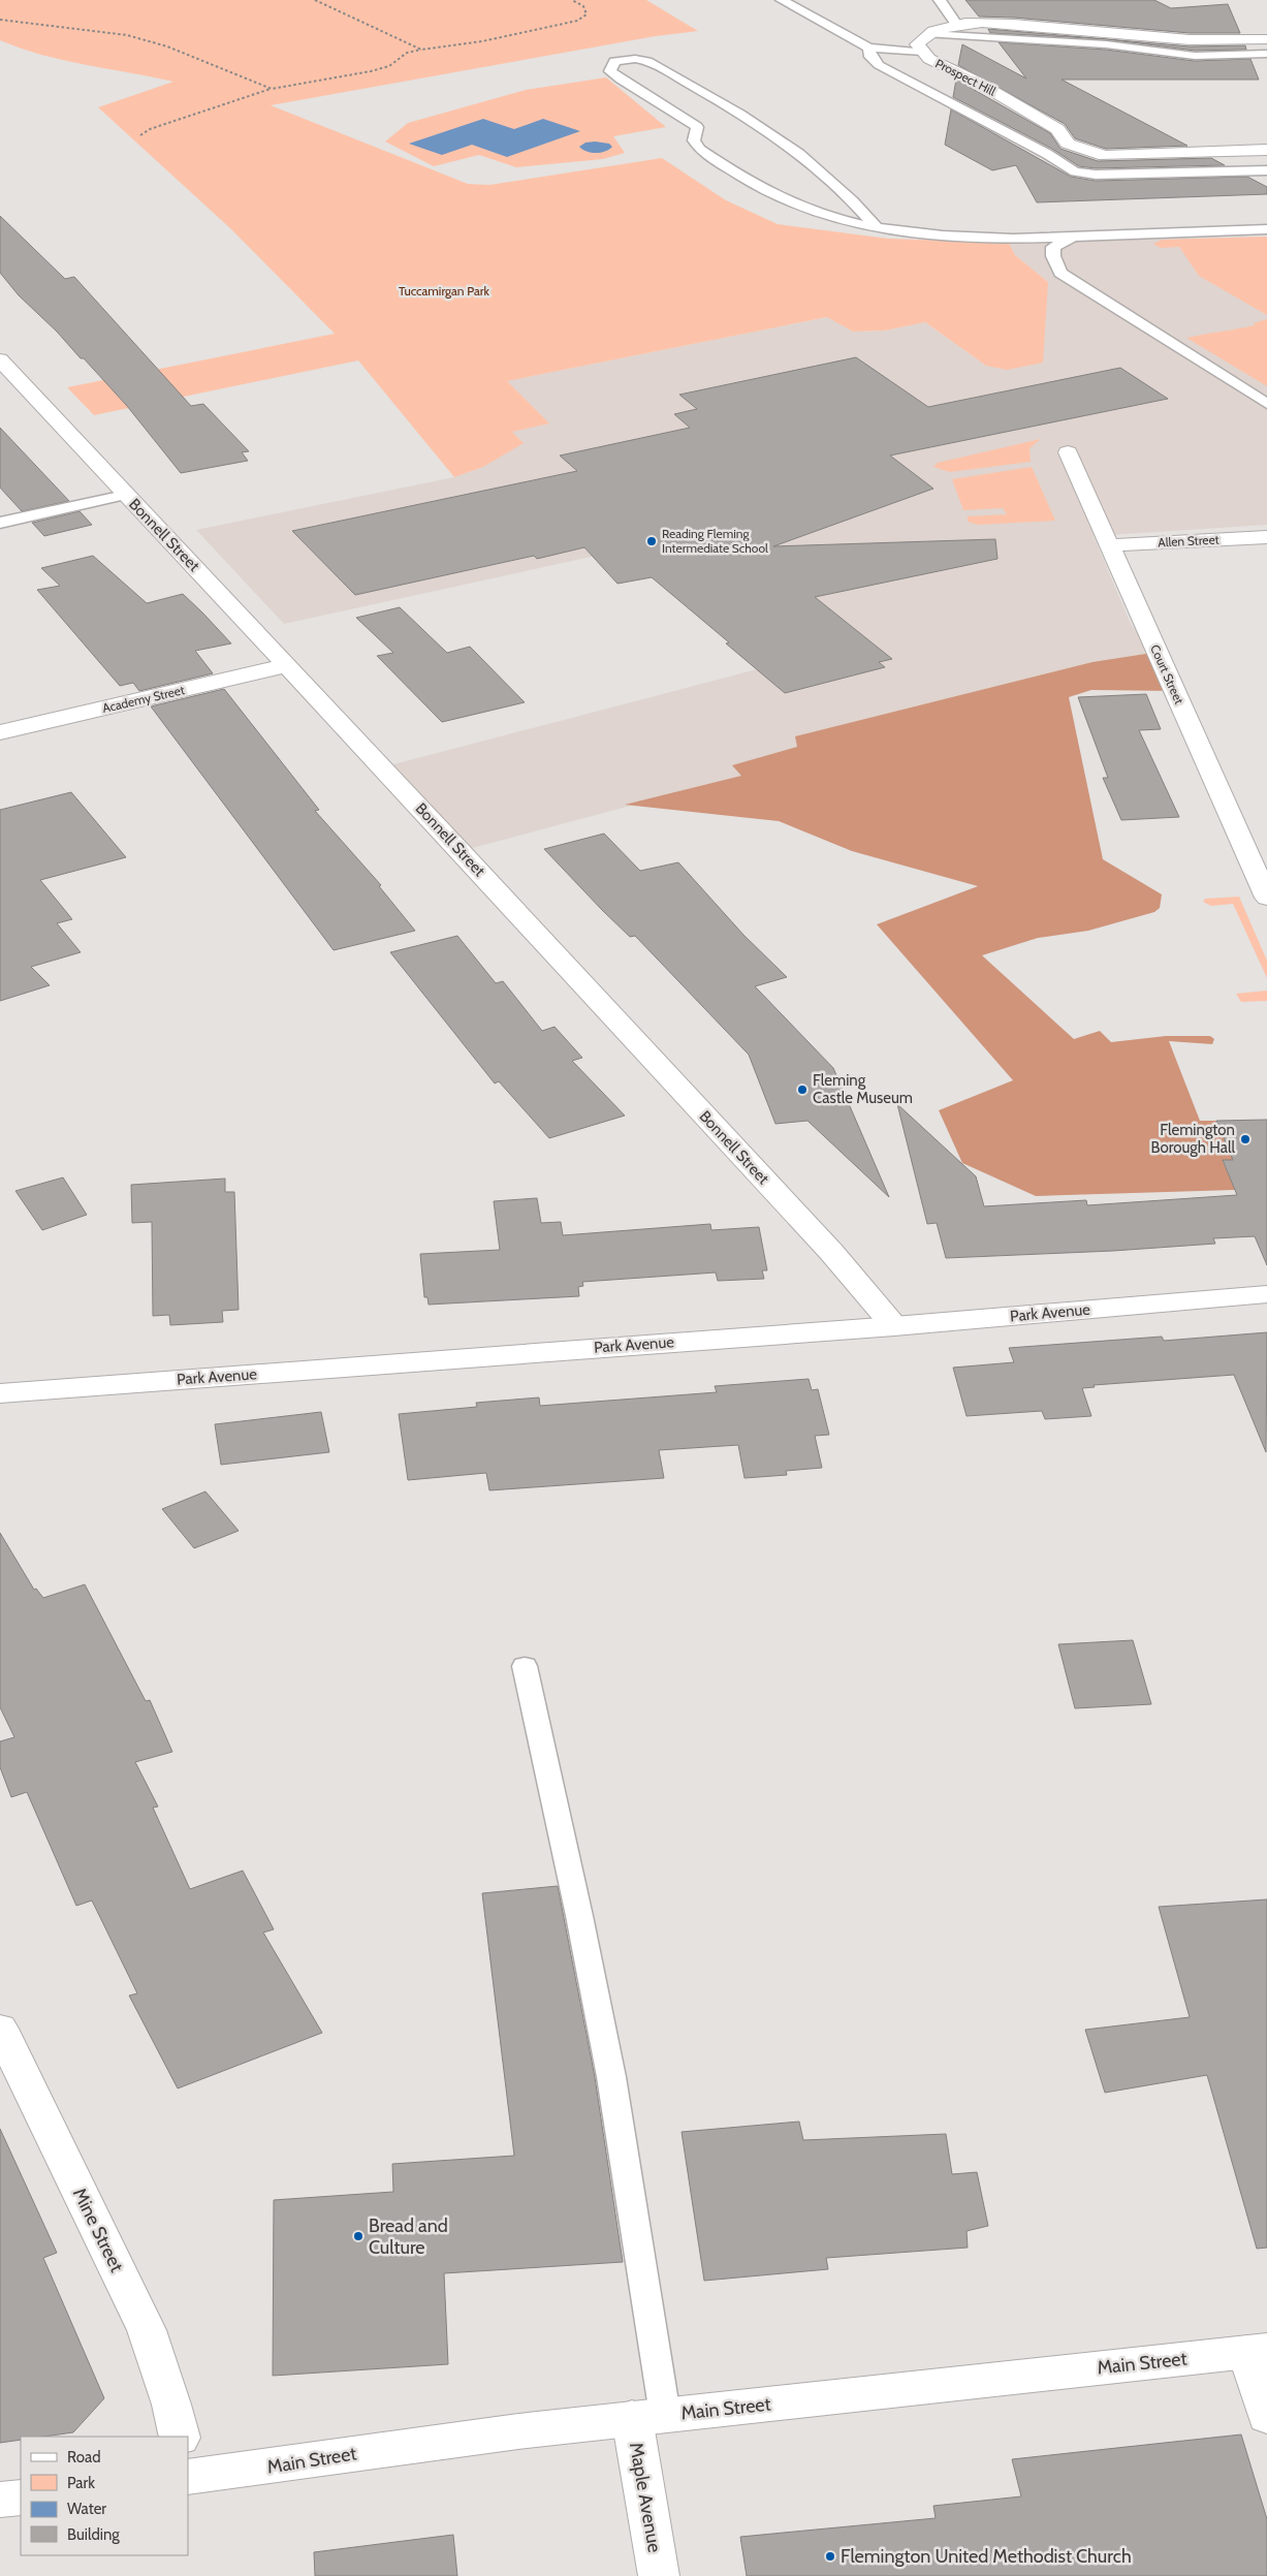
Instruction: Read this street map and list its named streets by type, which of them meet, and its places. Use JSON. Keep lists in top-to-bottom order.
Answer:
{
  "streets": {
    "street": [
      "Prospect Hill",
      "Bonnell Street",
      "Allen Street",
      "Court Street",
      "Academy Street",
      "Park Avenue",
      "Mine Street",
      "Main Street",
      "Maple Avenue"
    ]
  },
  "crossings": [
    ["Bonnell Street", "Academy Street"],
    ["Bonnell Street", "Park Avenue"],
    ["Allen Street", "Court Street"],
    ["Main Street", "Maple Avenue"]
  ],
  "parks": ["Tuccamirgan Park"],
  "places": [
    "Reading Fleming Intermediate School",
    "Fleming Castle Museum",
    "Flemington Borough Hall",
    "Bread and Culture",
    "Flemington United Methodist Church"
  ],
  "legend": [
    "Road",
    "Park",
    "Water",
    "Building"
  ]
}
